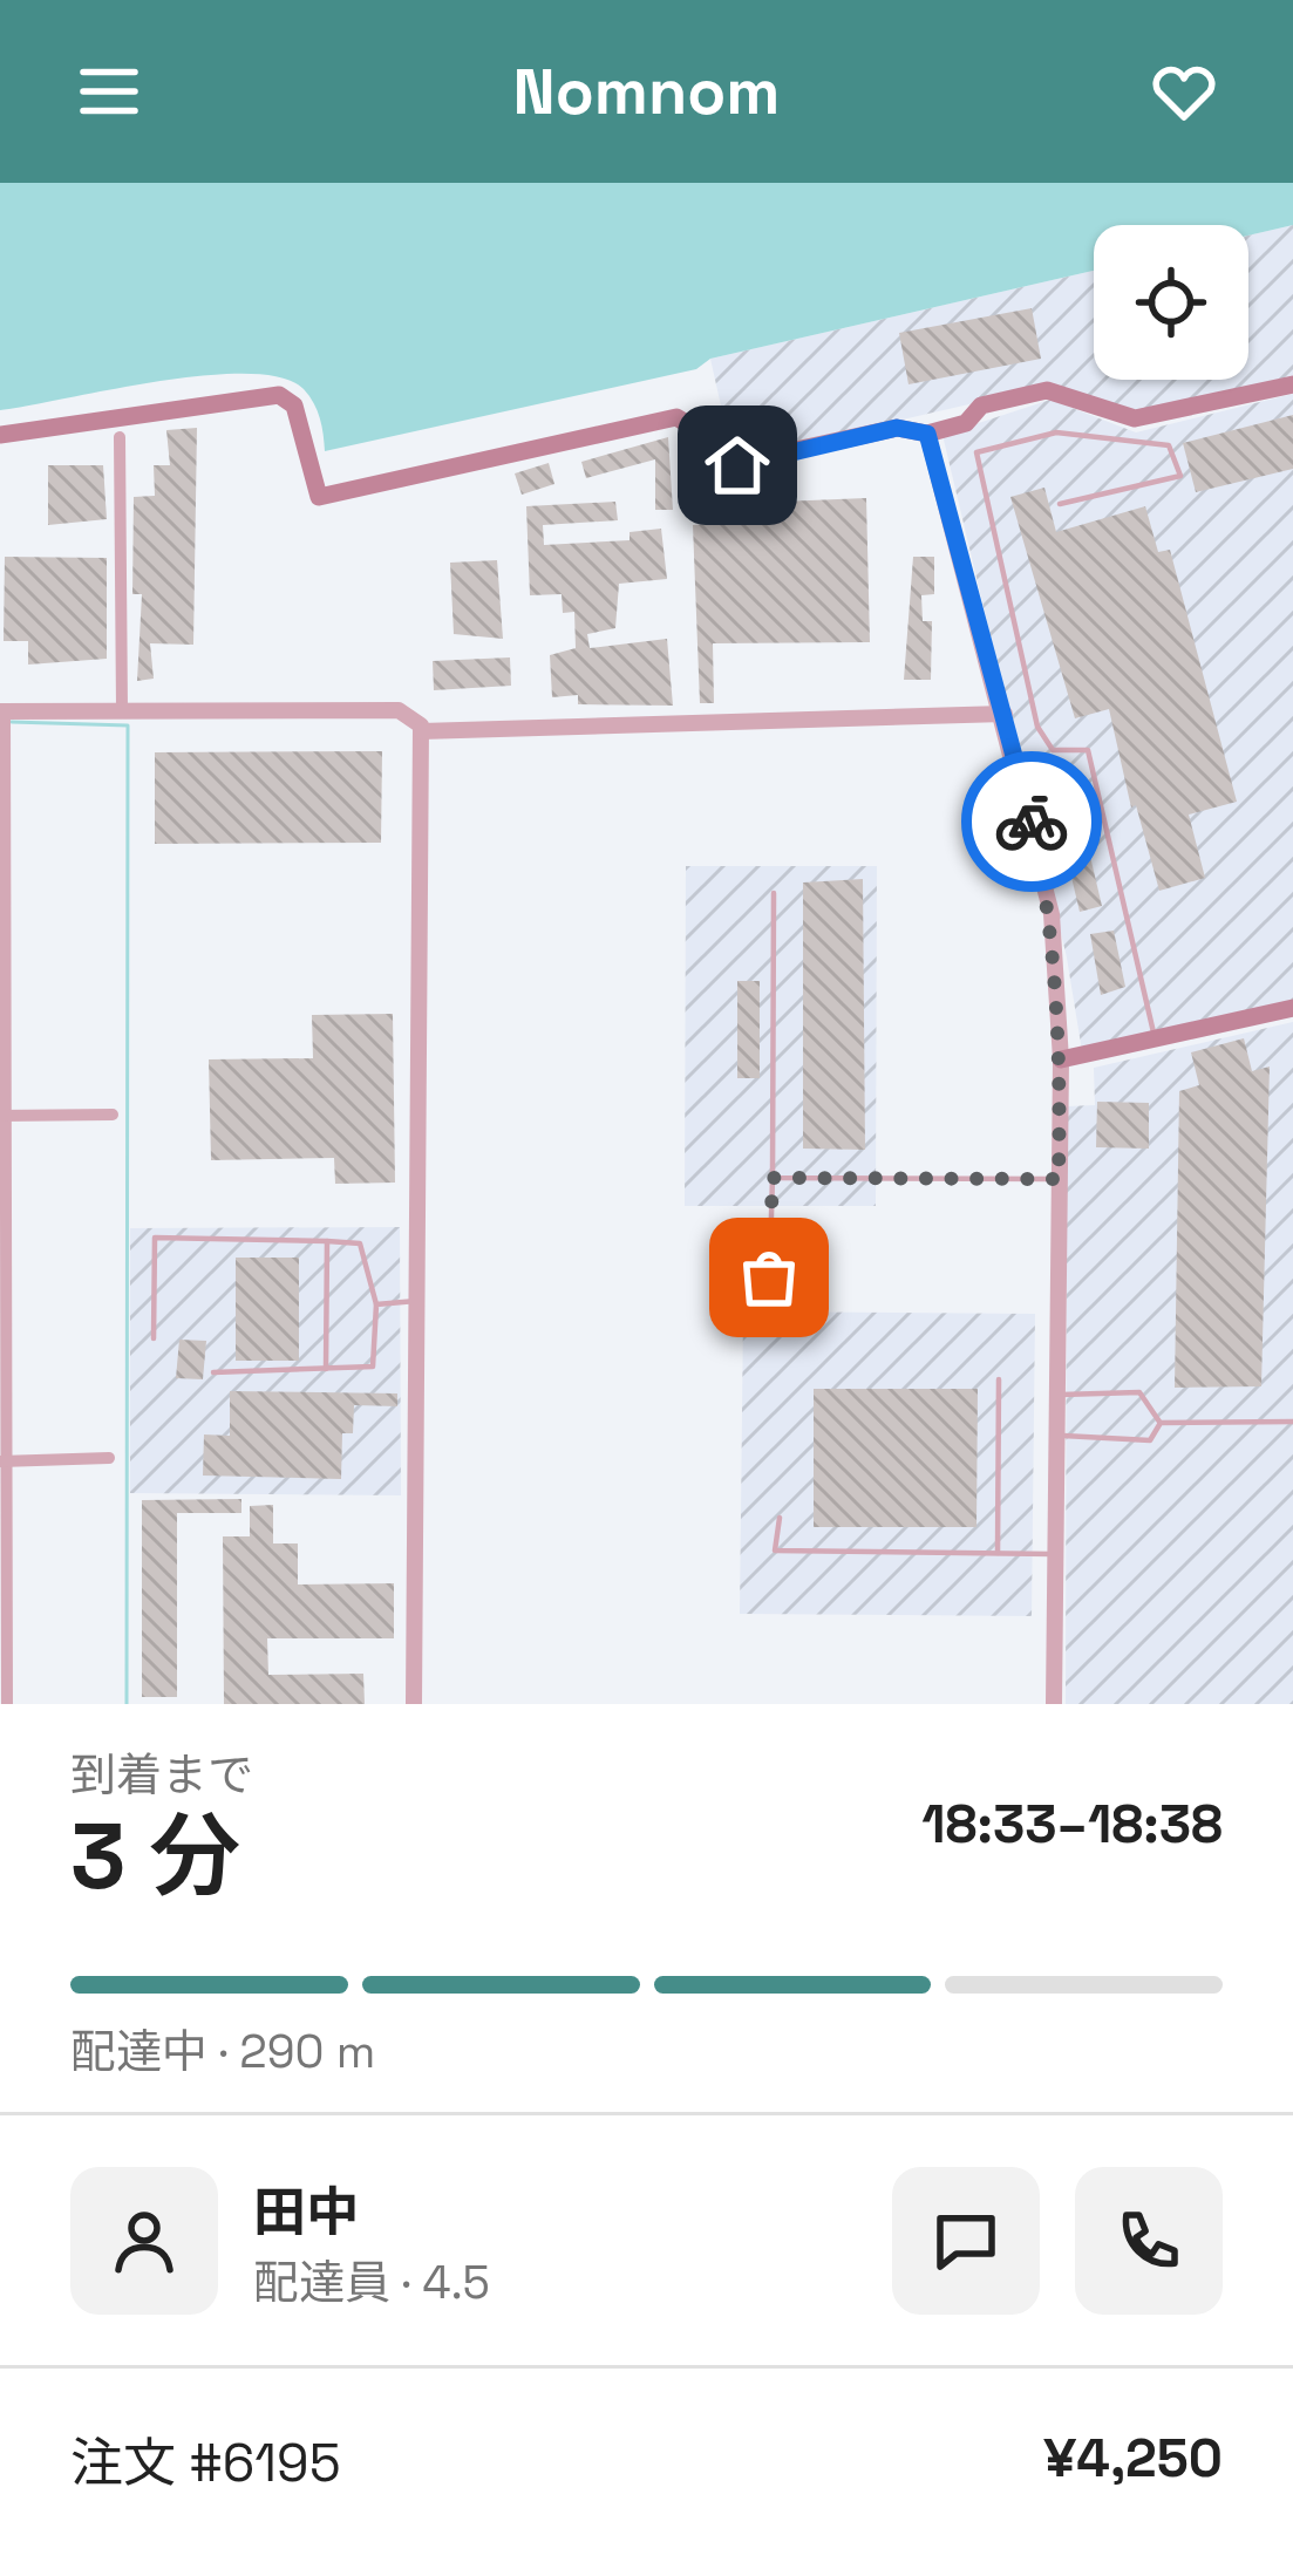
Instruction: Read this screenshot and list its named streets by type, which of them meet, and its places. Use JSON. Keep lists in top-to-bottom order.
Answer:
{
  "page": {
    "header": "Nomnom",
    "heading": ["3 分", "到着まで", "18:33–18:38"],
    "panel": [
      "田中",
      "配達員 · 4.5",
      "注文 #6195",
      "¥4,250"
    ],
    "bar": "配達中 · 290 m"
  }
}
